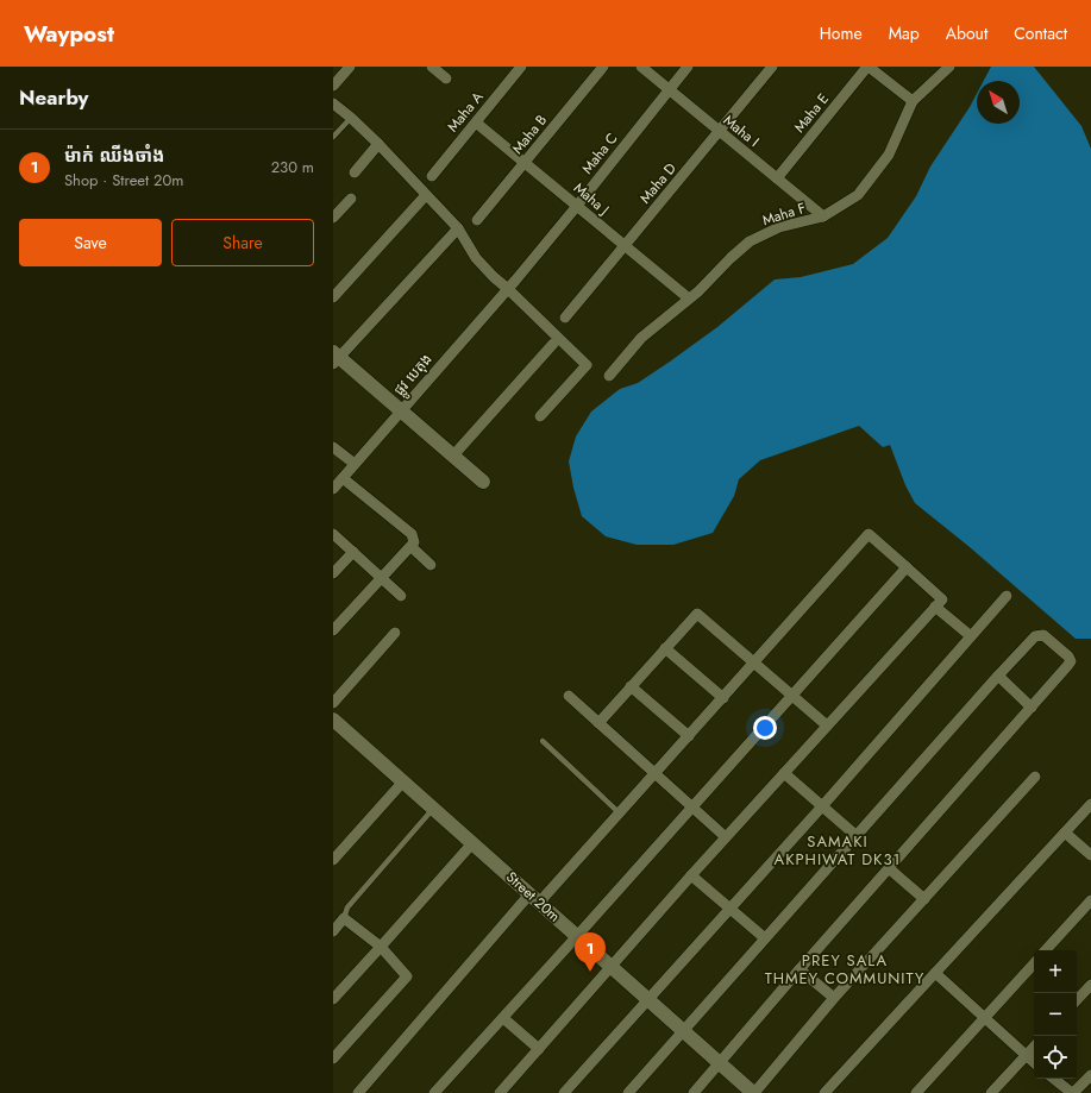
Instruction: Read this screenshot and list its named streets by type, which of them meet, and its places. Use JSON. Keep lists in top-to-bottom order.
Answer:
{
  "streets": {
    "street": [
      "Maha A",
      "Maha E",
      "Maha I",
      "Maha B",
      "Maha C",
      "Maha D",
      "Maha J",
      "Maha F",
      "ផ្លូវ បេតុង",
      "Street 20m"
    ]
  },
  "crossings": [
    ["Maha A", "Maha J"],
    ["Maha E", "Maha I"],
    ["Maha I", "Maha C"],
    ["Maha I", "Maha D"],
    ["Maha I", "Maha F"],
    ["Maha B", "Maha J"],
    ["Maha C", "Maha J"],
    ["Maha C", "ផ្លូវ បេតុង"],
    ["Maha D", "Maha J"],
    ["Maha J", "Maha F"]
  ],
  "districts": ["SAMAKI AKPHIWAT DK31", "PREY SALA THMEY COMMUNITY"],
  "north": "top left",
  "page": {
    "header": "Waypost",
    "nav": [
      "Home",
      "Map",
      "About",
      "Contact"
    ],
    "heading": "Nearby",
    "list": [
      {
        "mark": "1",
        "name": "ម៉ាក់ ឈីងចាំង",
        "note": "Shop · Street 20m",
        "value": "230 m"
      }
    ],
    "buttons": ["Save", "Share"],
    "pins": "1",
    "map_buttons": ["+", "−"]
  }
}
